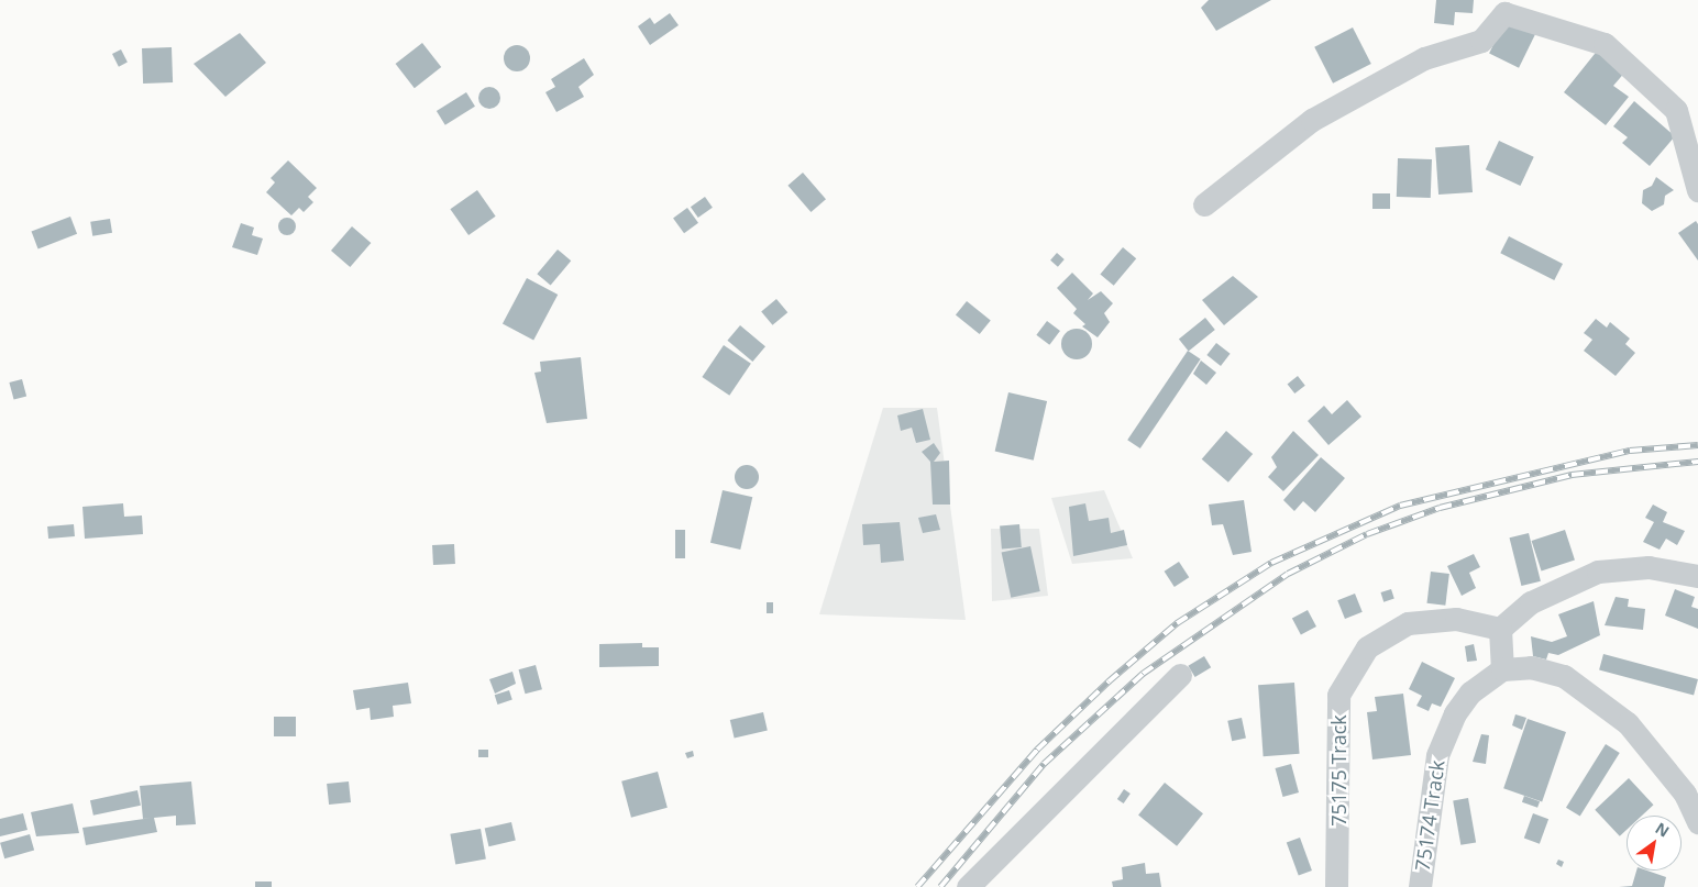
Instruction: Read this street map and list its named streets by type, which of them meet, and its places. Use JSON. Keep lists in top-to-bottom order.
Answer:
{
  "streets": {
    "street": ["75175 Track", "75174 Track"]
  },
  "north": "top right"
}
